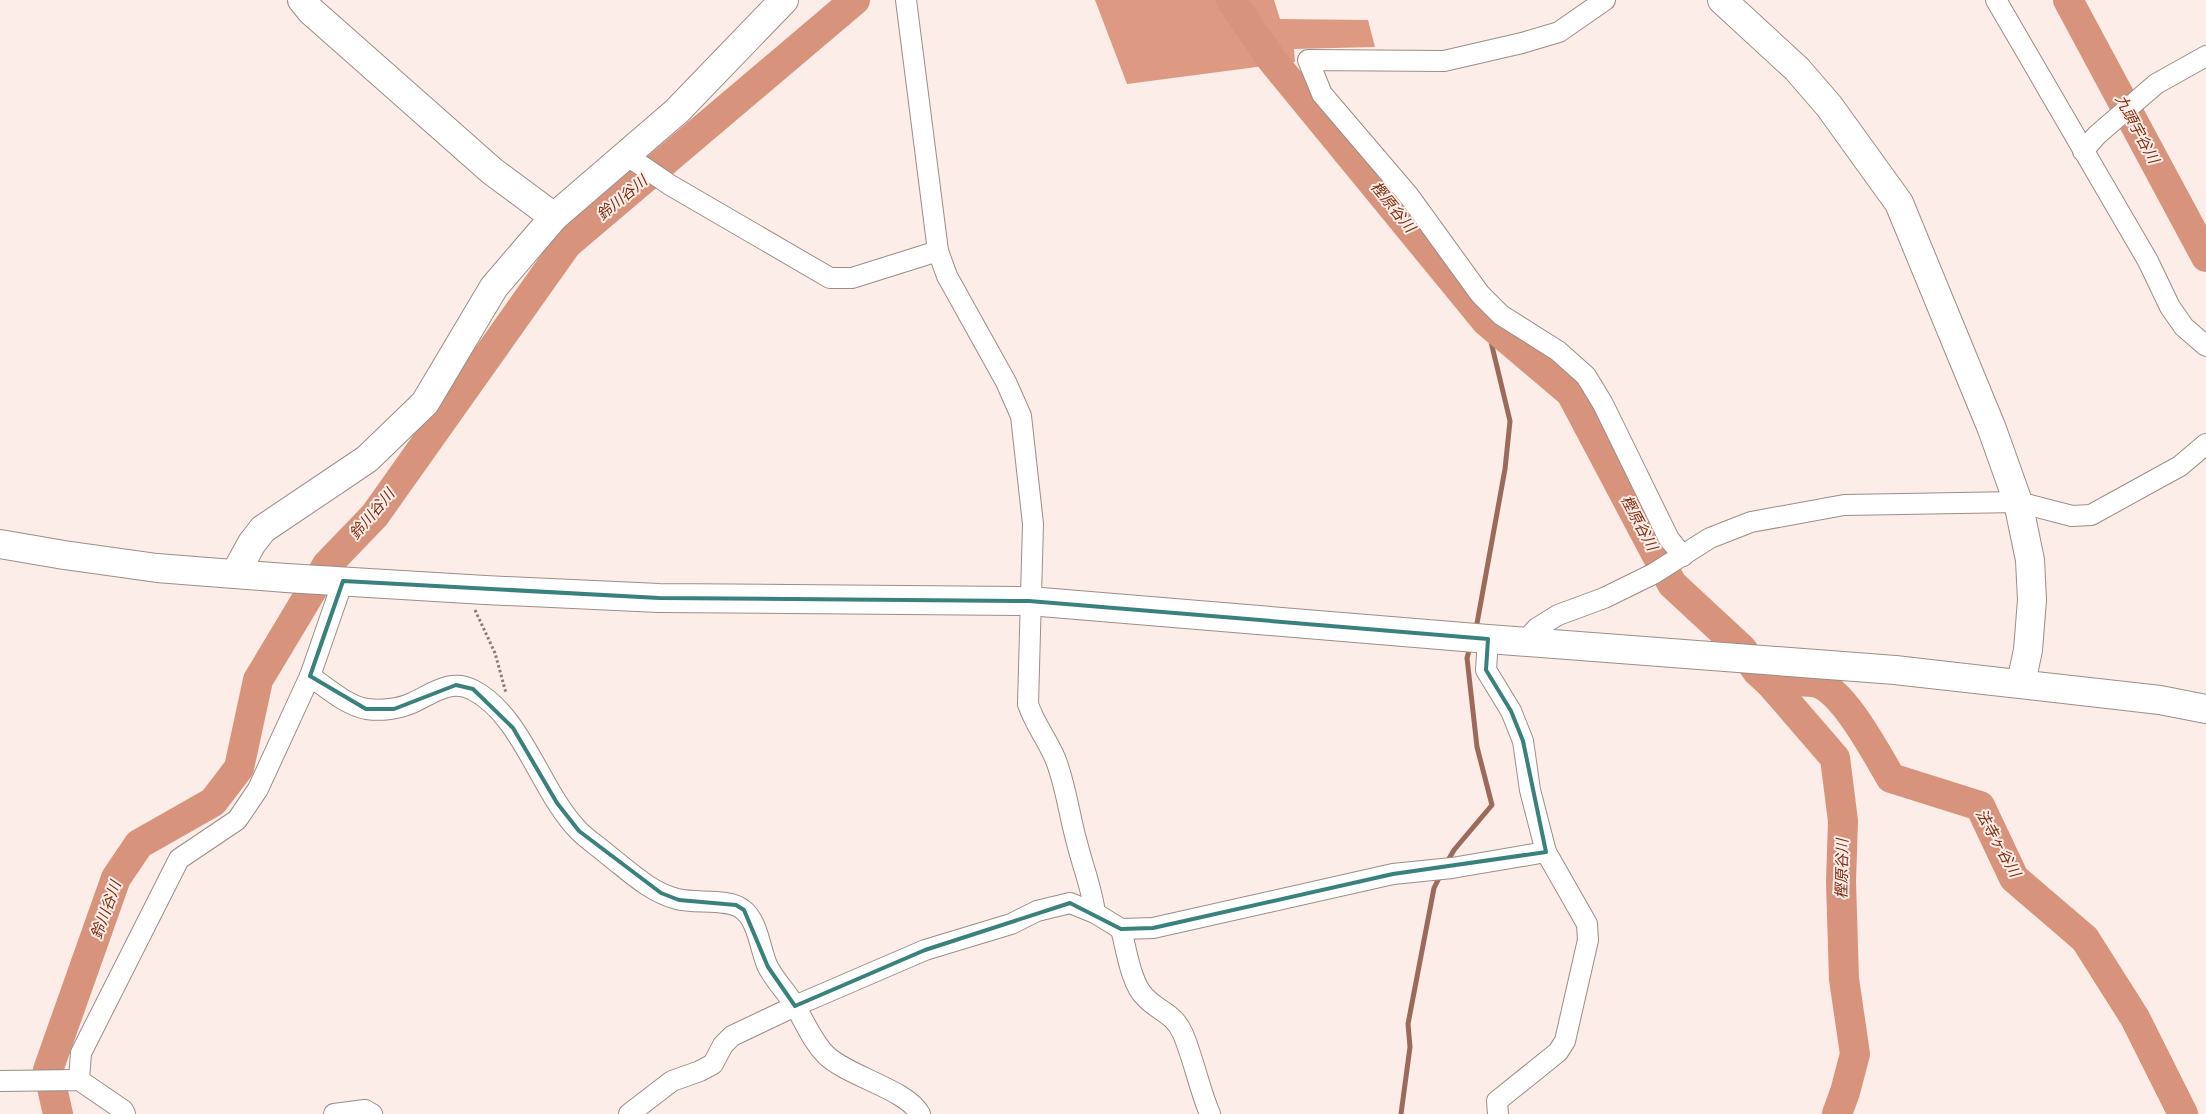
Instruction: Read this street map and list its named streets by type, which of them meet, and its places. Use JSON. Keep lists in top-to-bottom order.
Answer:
{
  "water": [
    "九頭宇谷川",
    "鈴川谷川",
    "樫原谷川",
    "法寺ヶ谷川"
  ]
}
